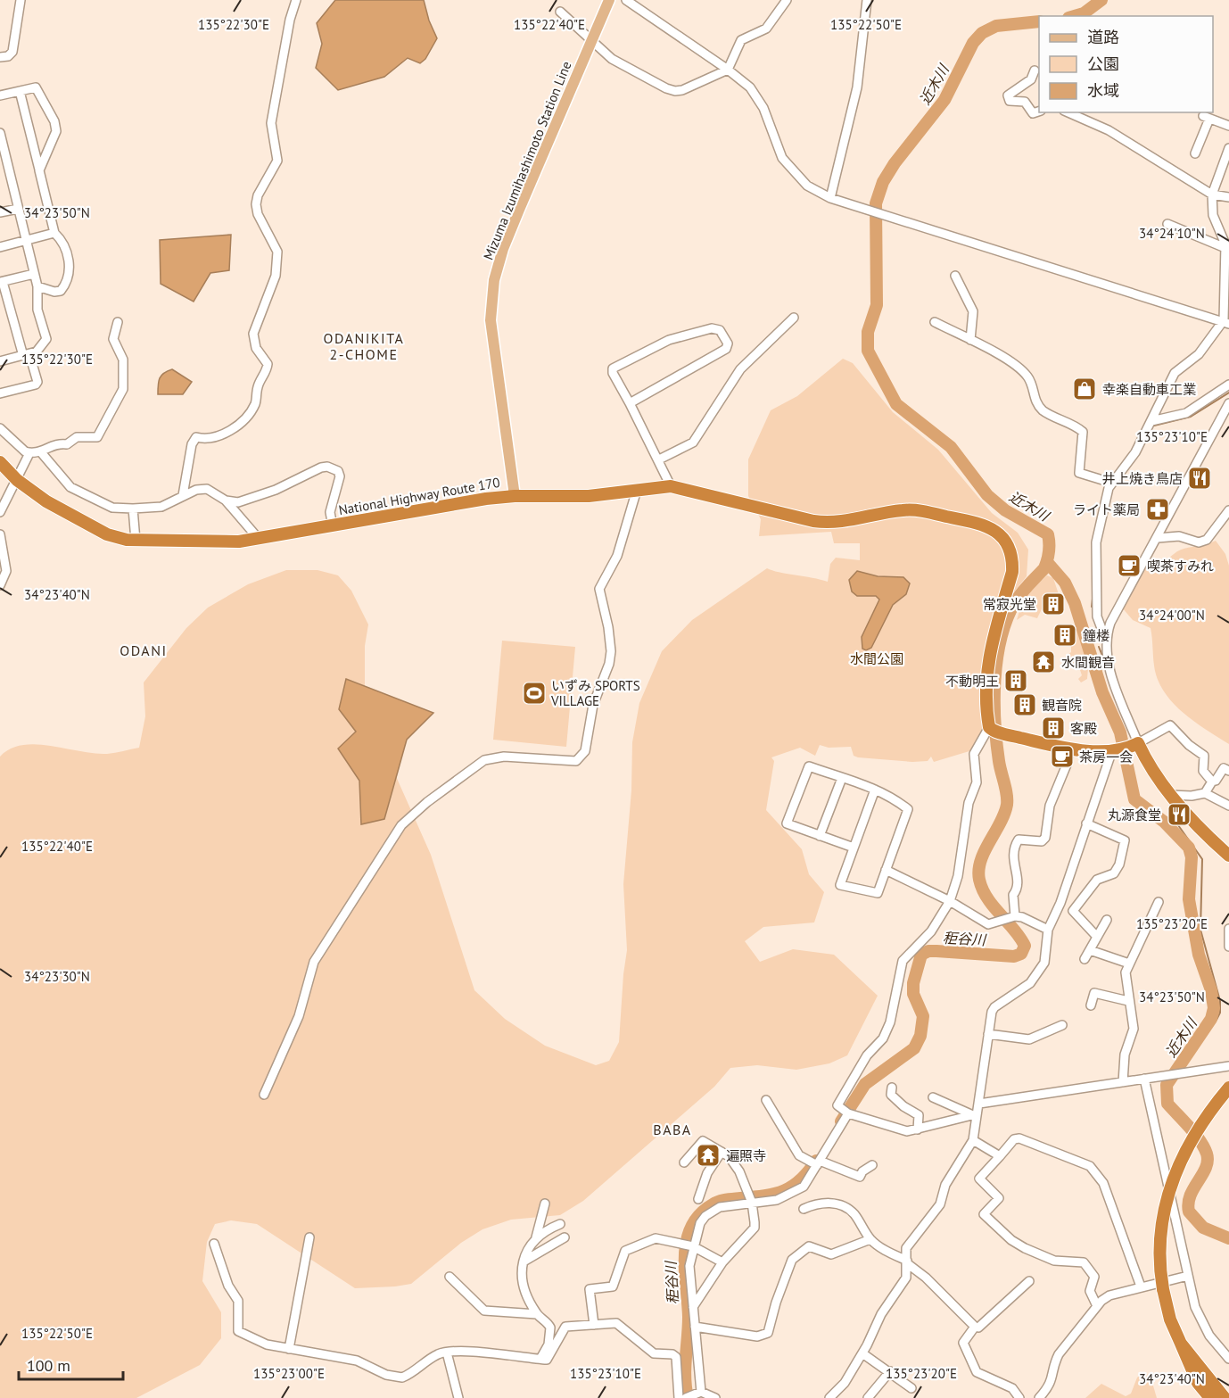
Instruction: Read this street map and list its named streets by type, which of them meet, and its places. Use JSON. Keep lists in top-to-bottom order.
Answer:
{
  "streets": {
    "highway": ["National Highway Route 170"],
    "main road": ["Mizuma Izumihashimoto Station Line"]
  },
  "crossings": [
    ["Mizuma Izumihashimoto Station Line", "National Highway Route 170"]
  ],
  "districts": ["ODANIKITA 2-CHOME", "ODANI", "BABA"],
  "water": ["近木川", "秬谷川"],
  "parks": ["水間公園"],
  "places": {
    "shop": ["幸楽自動車工業"],
    "restaurant": ["井上焼き鳥店", "丸源食堂"],
    "pharmacy": ["ライト薬局"],
    "cafe": ["喫茶すみれ", "茶房一会"],
    "building": [
      "常寂光堂",
      "鐘楼",
      "不動明王",
      "観音院",
      "客殿"
    ],
    "temple": ["水間観音", "遍照寺"],
    "sports": ["いずみ SPORTS VILLAGE"]
  },
  "legend": ["道路", "公園", "水域"],
  "scale_bar": "100 m",
  "coordinates": [
    "135°22'30\"E",
    "135°22'40\"E",
    "135°22'50\"E",
    "34°23'50\"N",
    "34°24'10\"N",
    "135°23'10\"E",
    "34°23'40\"N",
    "34°24'00\"N",
    "135°23'20\"E",
    "34°23'30\"N",
    "135°23'00\"E"
  ]
}
